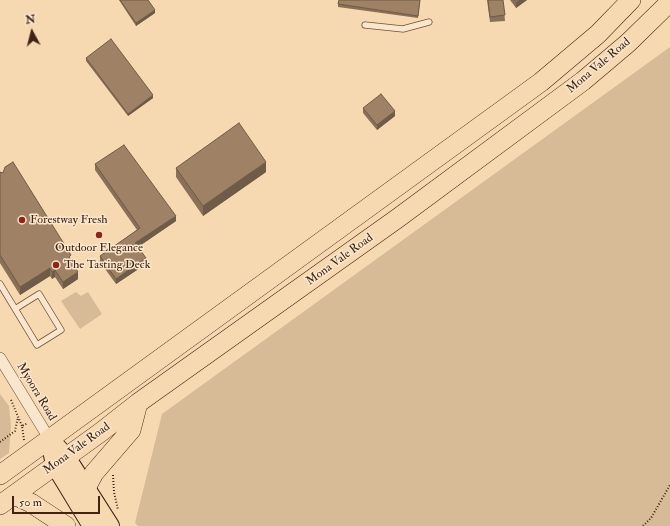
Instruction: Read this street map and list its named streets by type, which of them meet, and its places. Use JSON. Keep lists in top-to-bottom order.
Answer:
{
  "streets": {
    "highway": ["Mona Vale Road"],
    "street": ["Myoora Road"]
  },
  "crossings": [
    ["Mona Vale Road", "Myoora Road"]
  ],
  "places": ["Forestway Fresh", "Outdoor Elegance", "The Tasting Deck"],
  "scale_bar": "50 m",
  "north": "top"
}
